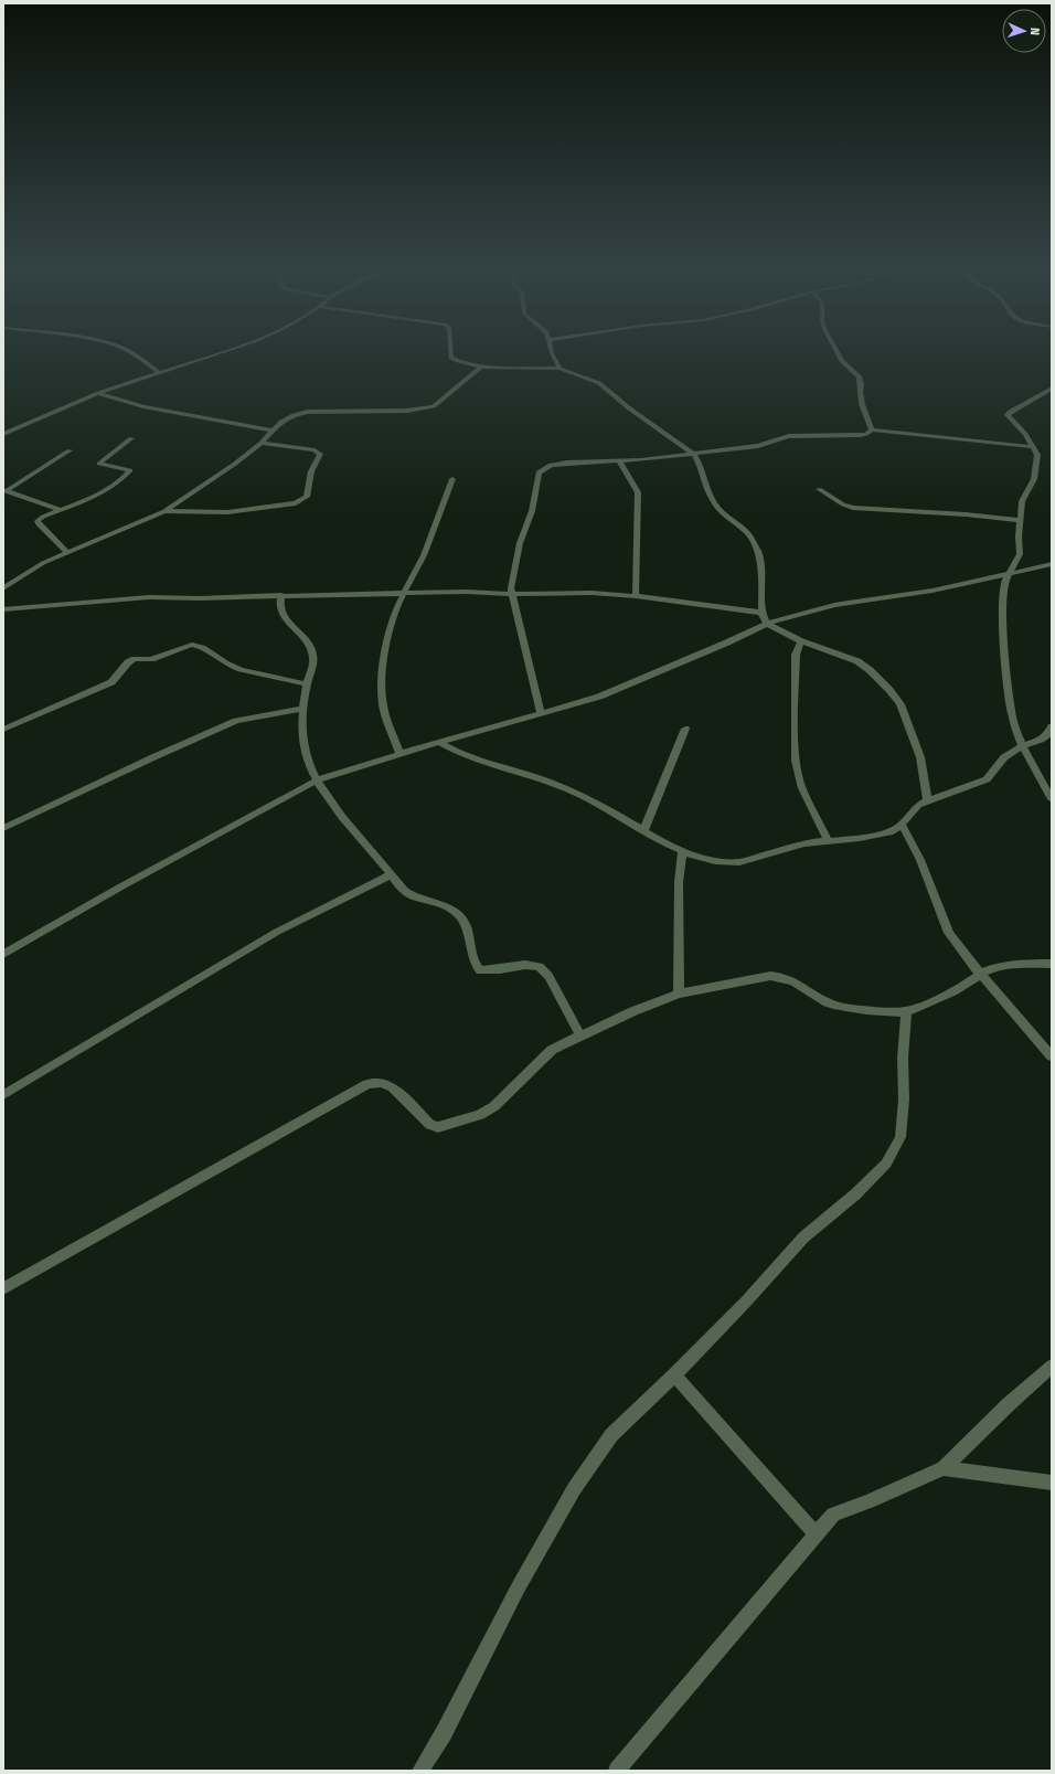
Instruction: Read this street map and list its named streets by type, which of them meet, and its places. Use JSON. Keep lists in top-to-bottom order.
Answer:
{
  "north": "right"
}
